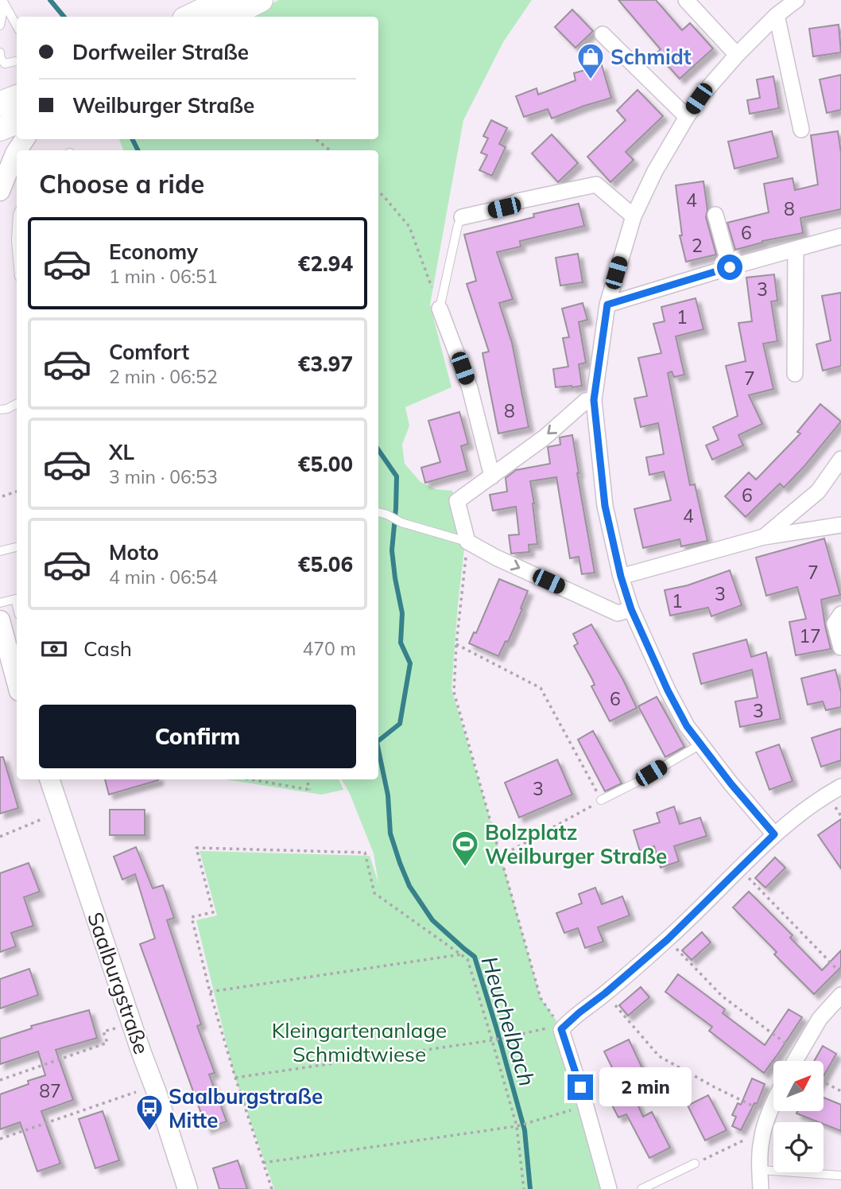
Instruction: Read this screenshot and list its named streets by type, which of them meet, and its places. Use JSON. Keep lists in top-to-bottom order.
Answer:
{
  "streets": {
    "street": ["Saalburgstraße"]
  },
  "water": ["Heuchelbach"],
  "parks": ["Kleingartenanlage Schmidtwiese"],
  "places": {
    "shop": ["Schmidt"],
    "sports": ["Bolzplatz Weilburger Straße"],
    "bus stop": ["Saalburgstraße Mitte"]
  },
  "house_numbers": [
    "4",
    "8",
    "6",
    "2",
    "3",
    "1",
    "7",
    "8",
    "6",
    "4",
    "7",
    "3",
    "1",
    "17",
    "6",
    "3",
    "3",
    "87"
  ],
  "north": "top right",
  "page": {
    "banner": ["Dorfweiler Straße", "Weilburger Straße"],
    "heading": "Choose a ride",
    "list": [
      {
        "name": "Economy",
        "note": "1 min · 06:51",
        "value": "€2.94"
      },
      {
        "name": "Comfort",
        "note": "2 min · 06:52",
        "value": "€3.97"
      },
      {
        "name": "XL",
        "note": "3 min · 06:53",
        "value": "€5.00"
      },
      {
        "name": "Moto",
        "note": "4 min · 06:54",
        "value": "€5.06"
      }
    ],
    "pay": ["Cash", "470 m"],
    "buttons": "Confirm",
    "bubble": "2 min"
  }
}
